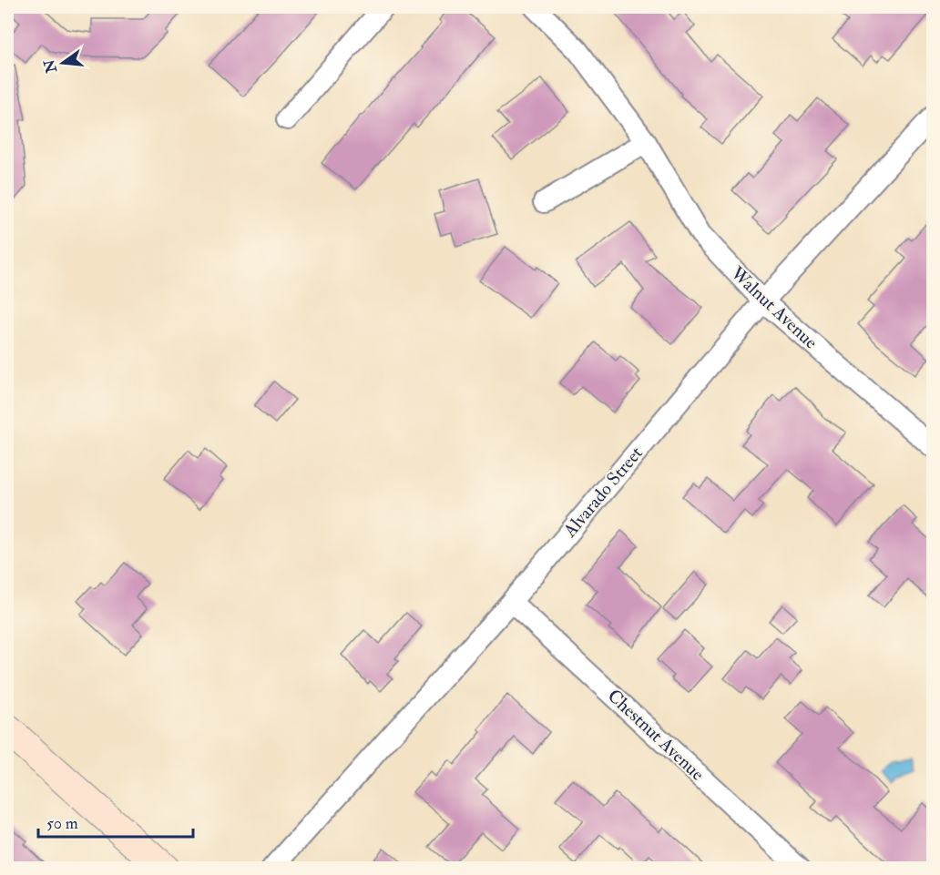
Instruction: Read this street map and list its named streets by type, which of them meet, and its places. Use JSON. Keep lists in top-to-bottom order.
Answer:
{
  "streets": {
    "street": ["Walnut Avenue", "Alvarado Street", "Chestnut Avenue"]
  },
  "crossings": [
    ["Walnut Avenue", "Alvarado Street"],
    ["Alvarado Street", "Chestnut Avenue"]
  ],
  "scale_bar": "50 m",
  "north": "left"
}
